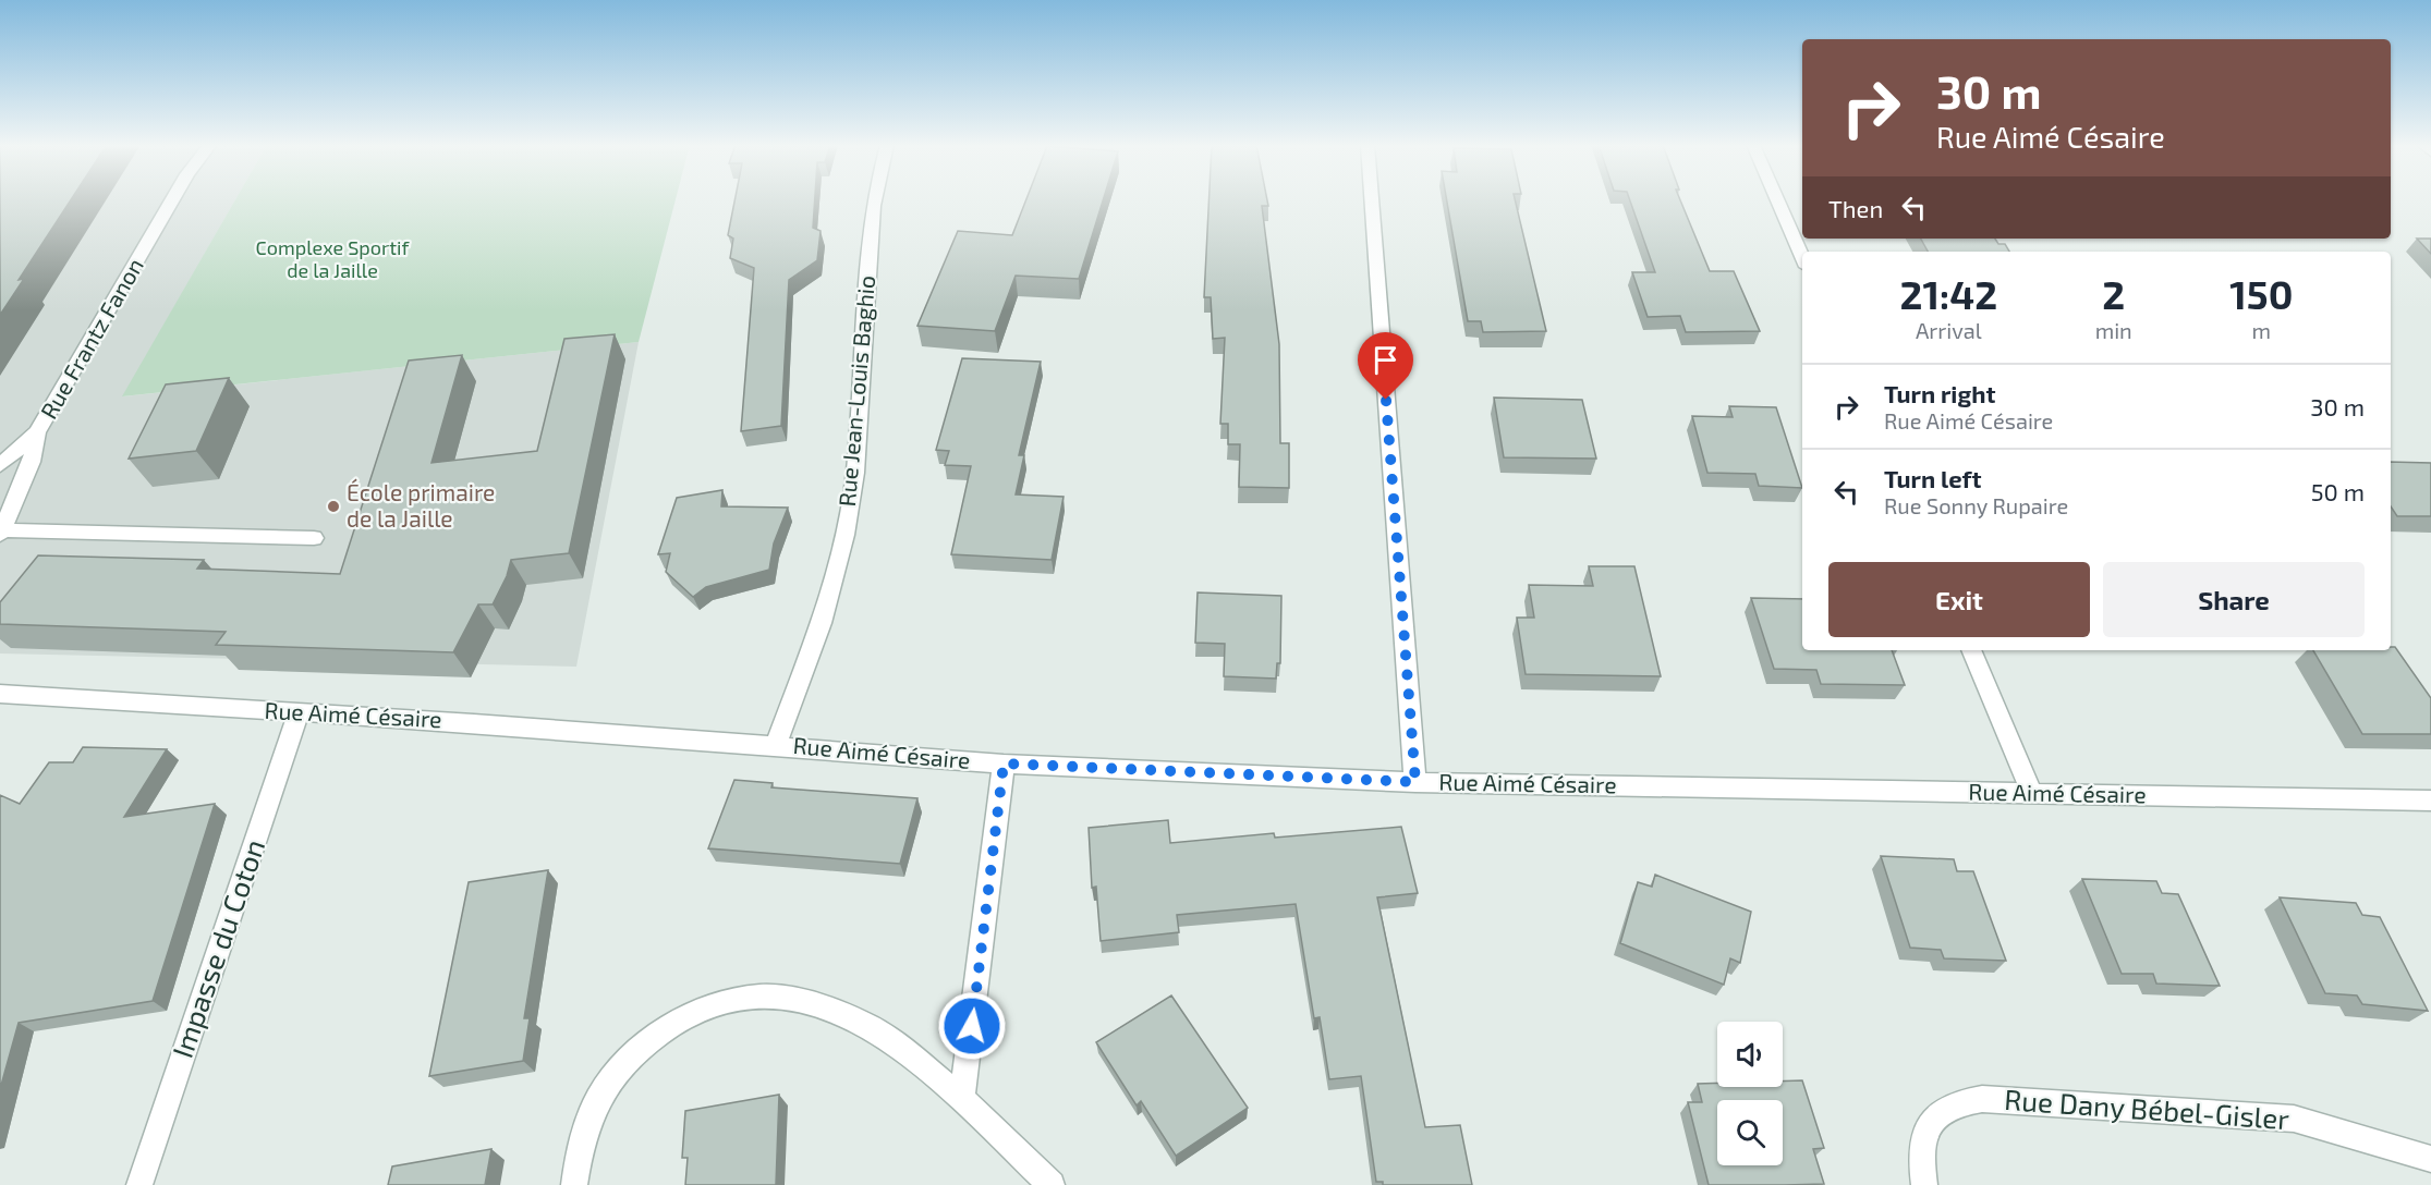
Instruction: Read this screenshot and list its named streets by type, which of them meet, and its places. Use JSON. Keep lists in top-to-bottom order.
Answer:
{
  "streets": {
    "street": [
      "Rue Frantz Fanon",
      "Rue Jean-Louis Baghio",
      "Rue Aimé Césaire",
      "Impasse du Coton",
      "Rue Dany Bébel-Gisler"
    ]
  },
  "crossings": [
    ["Rue Jean-Louis Baghio", "Rue Aimé Césaire"],
    ["Rue Aimé Césaire", "Impasse du Coton"]
  ],
  "parks": ["Complexe Sportif de la Jaille"],
  "places": ["École primaire de la Jaille"],
  "page": {
    "turn": ["30 m", "Rue Aimé Césaire"],
    "then": "Then",
    "eta": [
      "21:42",
      "Arrival",
      "2",
      "min",
      "150",
      "m"
    ],
    "list": [
      {
        "name": "Turn right",
        "note": "Rue Aimé Césaire",
        "value": "30 m"
      },
      {
        "name": "Turn left",
        "note": "Rue Sonny Rupaire",
        "value": "50 m"
      }
    ],
    "buttons": ["Exit", "Share"]
  }
}
